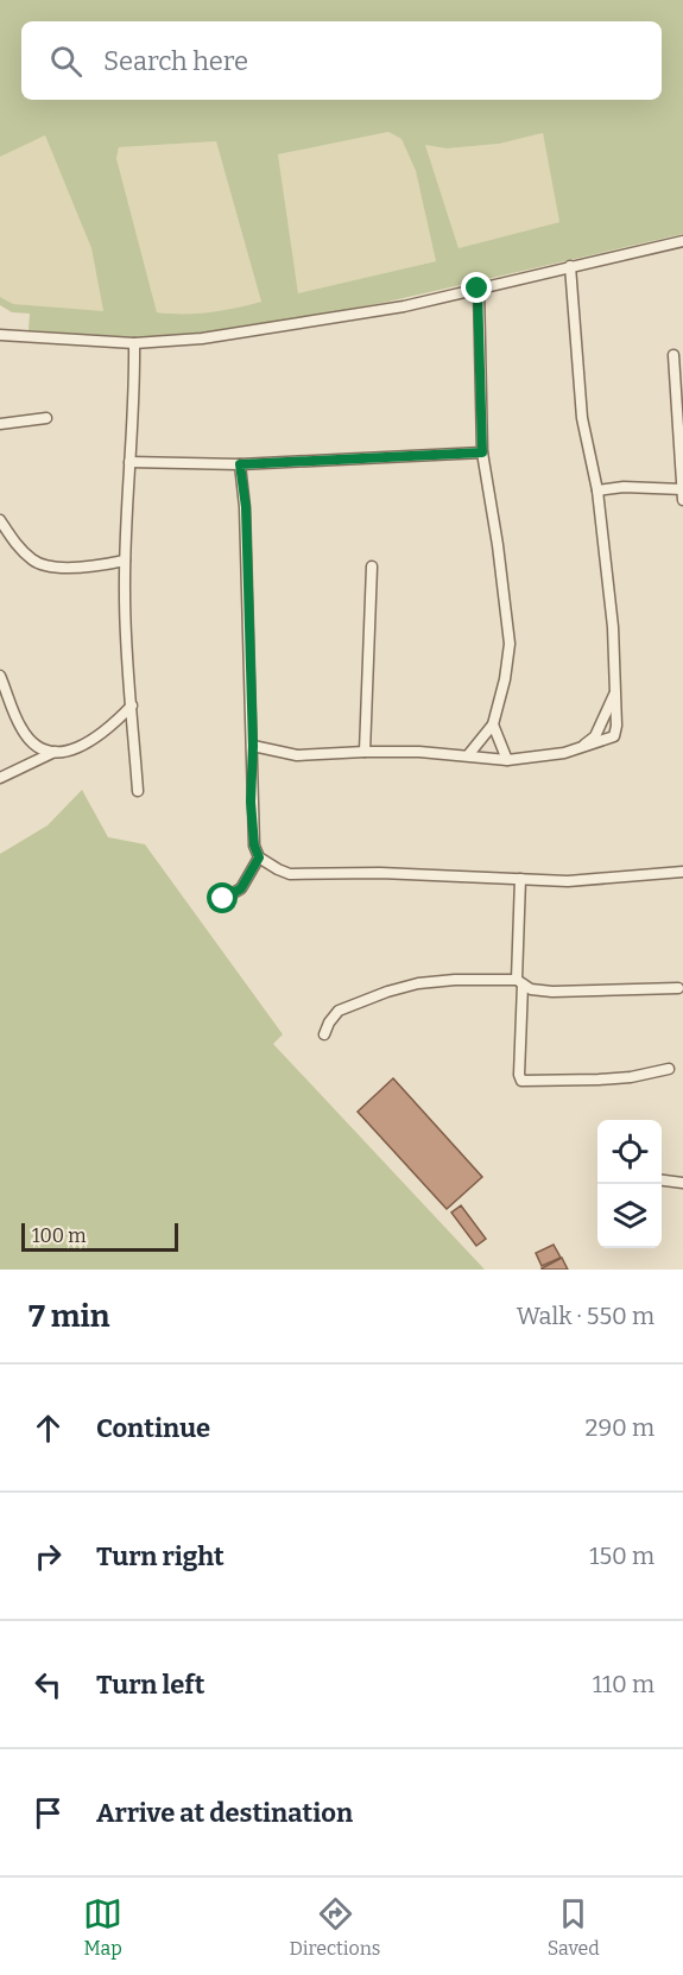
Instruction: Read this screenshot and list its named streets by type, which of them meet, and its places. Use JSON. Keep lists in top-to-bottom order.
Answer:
{
  "scale_bar": "100 m",
  "page": {
    "search": "Search here",
    "scale": "100 m",
    "heading": ["7 min", "Walk · 550 m"],
    "list": [
      ["Continue", "290 m"],
      ["Turn right", "150 m"],
      ["Turn left", "110 m"],
      "Arrive at destination"
    ],
    "nav": ["Map", "Directions", "Saved"]
  }
}
